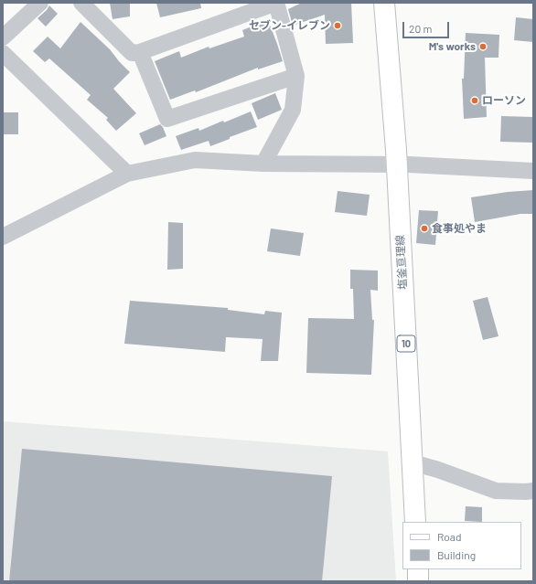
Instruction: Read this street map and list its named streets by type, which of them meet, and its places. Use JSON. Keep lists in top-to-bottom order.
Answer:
{
  "streets": {
    "main road": ["塩釜亘理線", "10"]
  },
  "places": [
    "セブン-イレブン",
    "M's works",
    "ローソン",
    "食事処やま"
  ],
  "legend": ["Road", "Building"],
  "scale_bar": "20 m"
}
